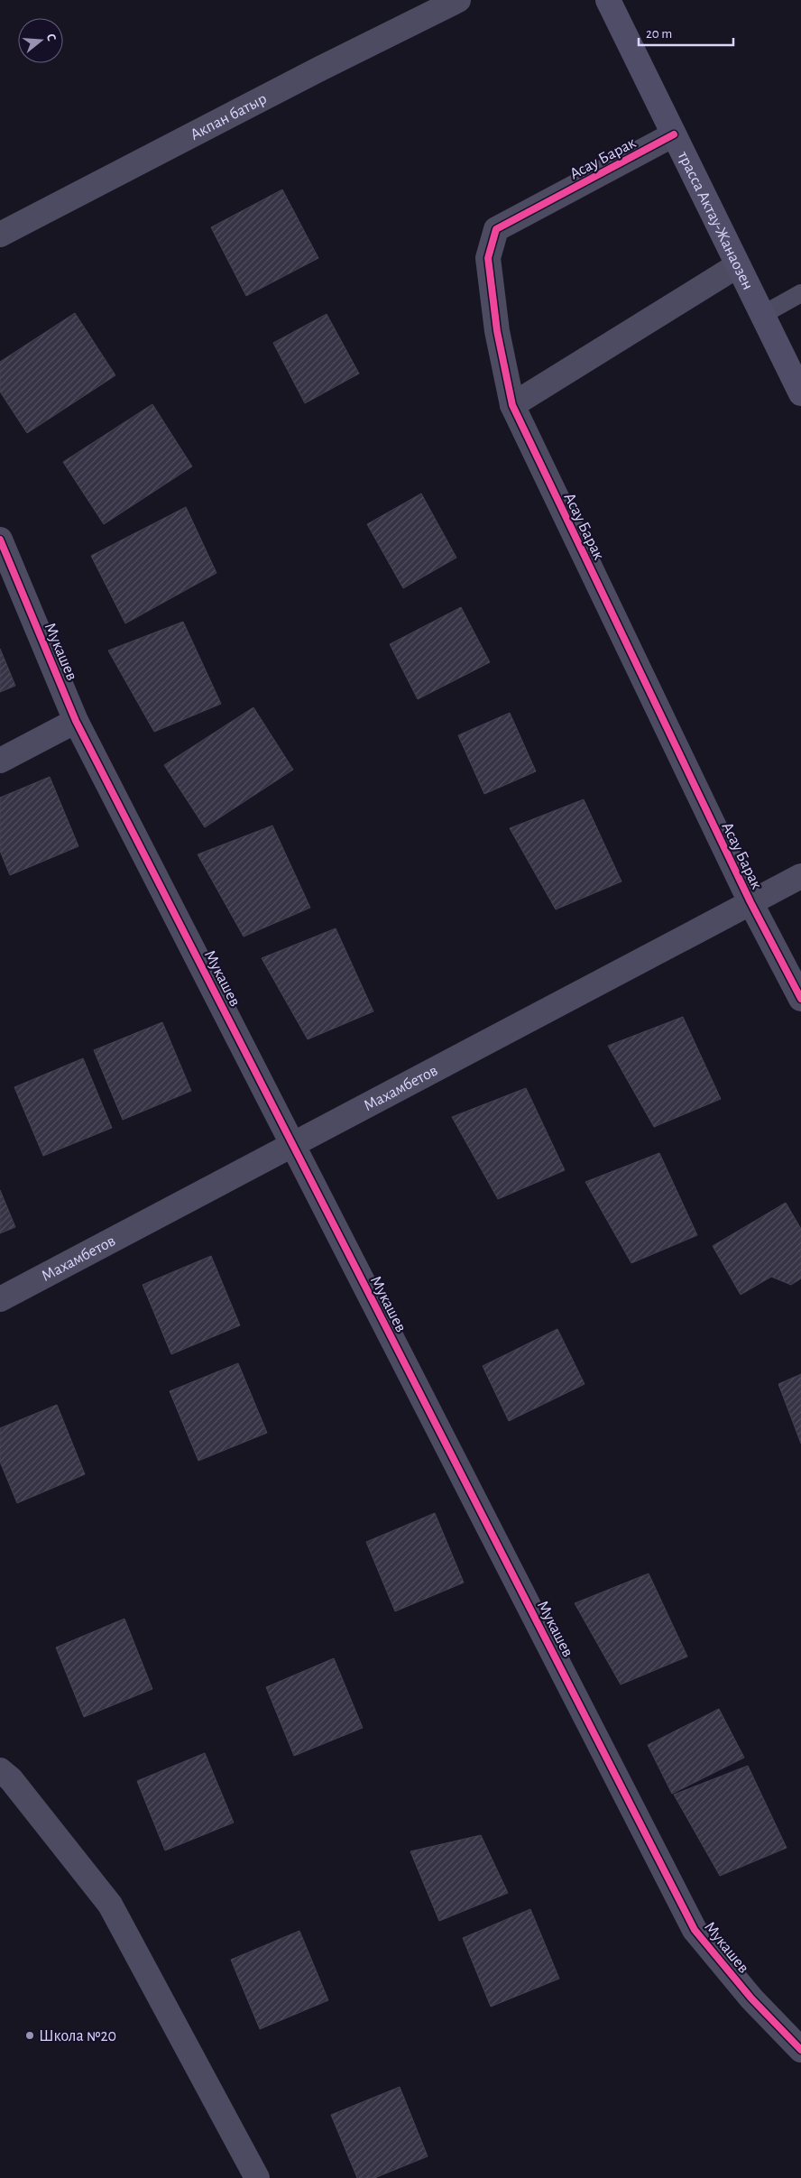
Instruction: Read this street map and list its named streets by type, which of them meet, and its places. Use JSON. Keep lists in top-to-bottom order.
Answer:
{
  "streets": {
    "main road": ["трасса Актау-Жанаозен"],
    "street": [
      "Акпан батыр",
      "Асау Барак",
      "Мукашев",
      "Махамбетов"
    ]
  },
  "crossings": [
    ["Асау Барак", "трасса Актау-Жанаозен"],
    ["Асау Барак", "Махамбетов"],
    ["Мукашев", "Махамбетов"]
  ],
  "places": ["Школа №20"],
  "scale_bar": "20 m",
  "north": "right"
}
